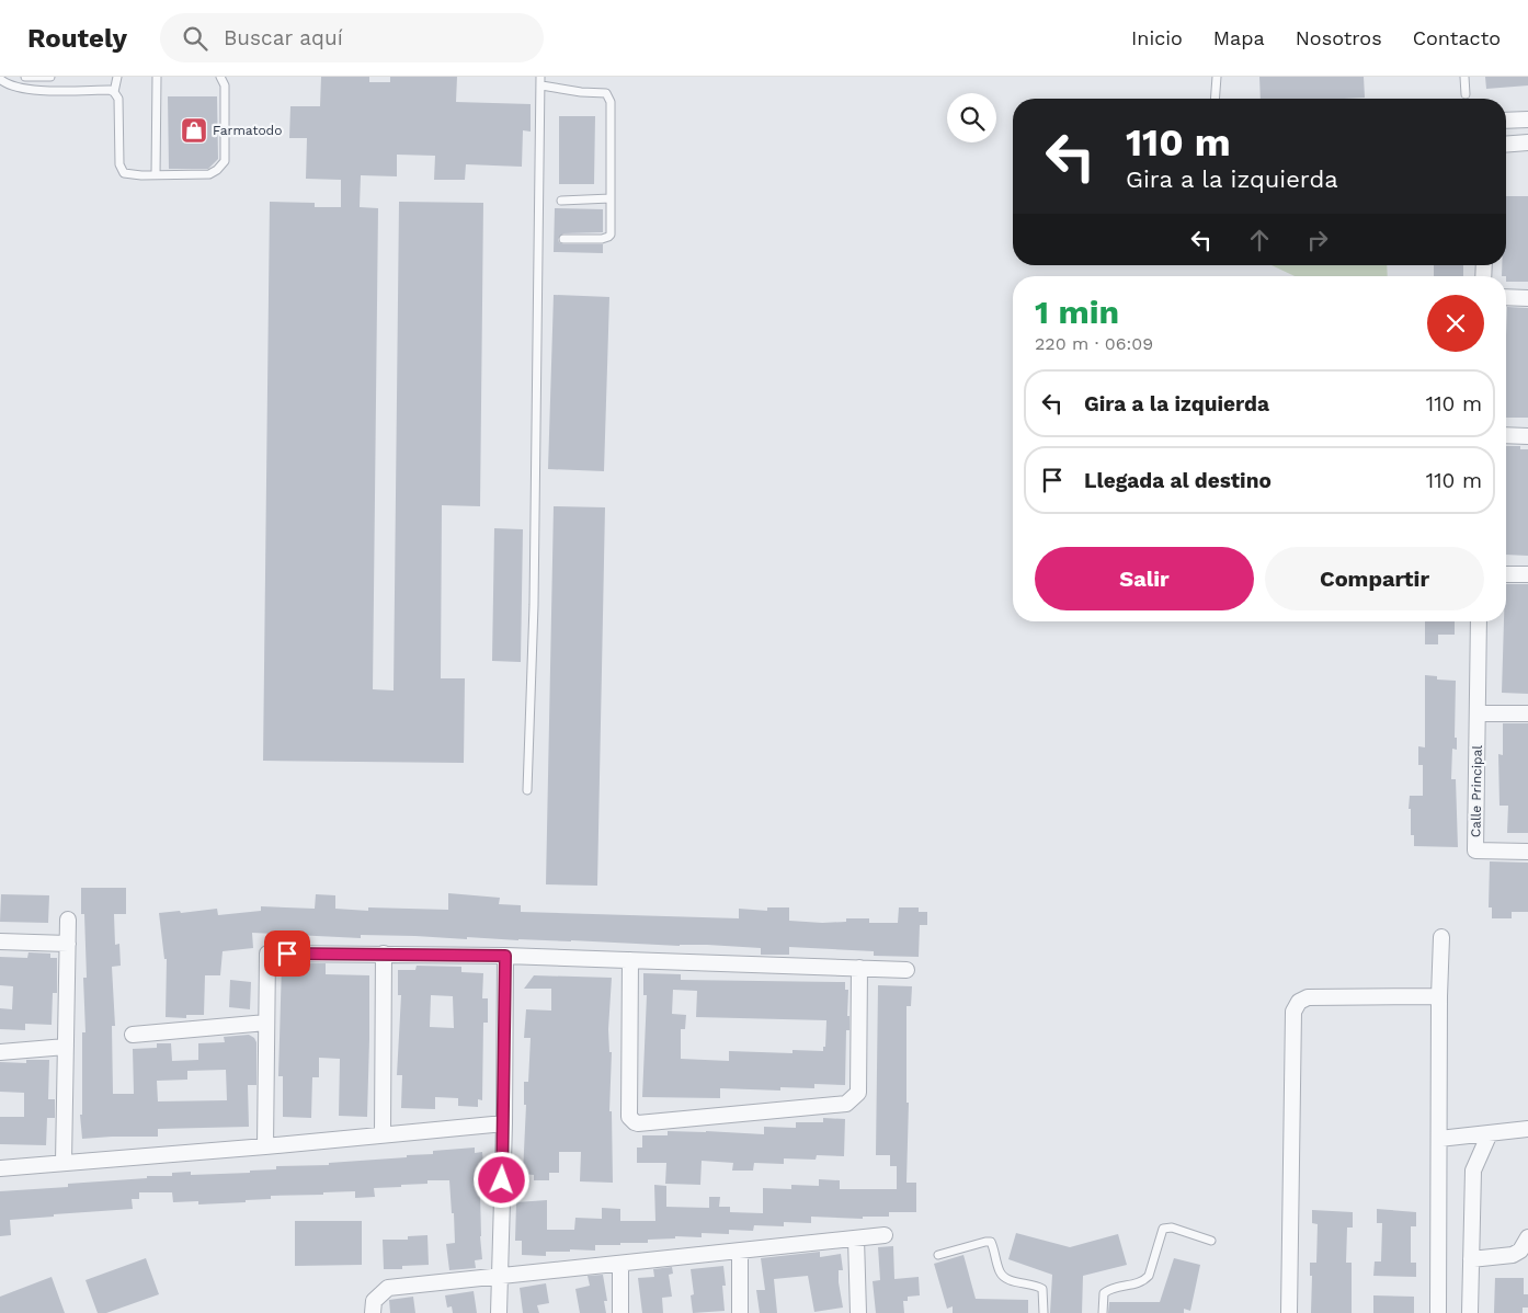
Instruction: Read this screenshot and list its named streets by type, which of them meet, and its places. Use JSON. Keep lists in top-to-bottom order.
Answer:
{
  "streets": {
    "street": ["Calle Principal"]
  },
  "places": {
    "shop": ["Farmatodo"]
  },
  "page": {
    "header": "Routely",
    "search": "Buscar aquí",
    "nav": [
      "Inicio",
      "Mapa",
      "Nosotros",
      "Contacto"
    ],
    "turn": ["110 m", "Gira a la izquierda"],
    "heading": ["1 min", "220 m · 06:09"],
    "list": [
      {
        "name": "Gira a la izquierda",
        "value": "110 m"
      },
      {
        "name": "Llegada al destino",
        "value": "110 m"
      }
    ],
    "buttons": ["Salir", "Compartir"]
  }
}
